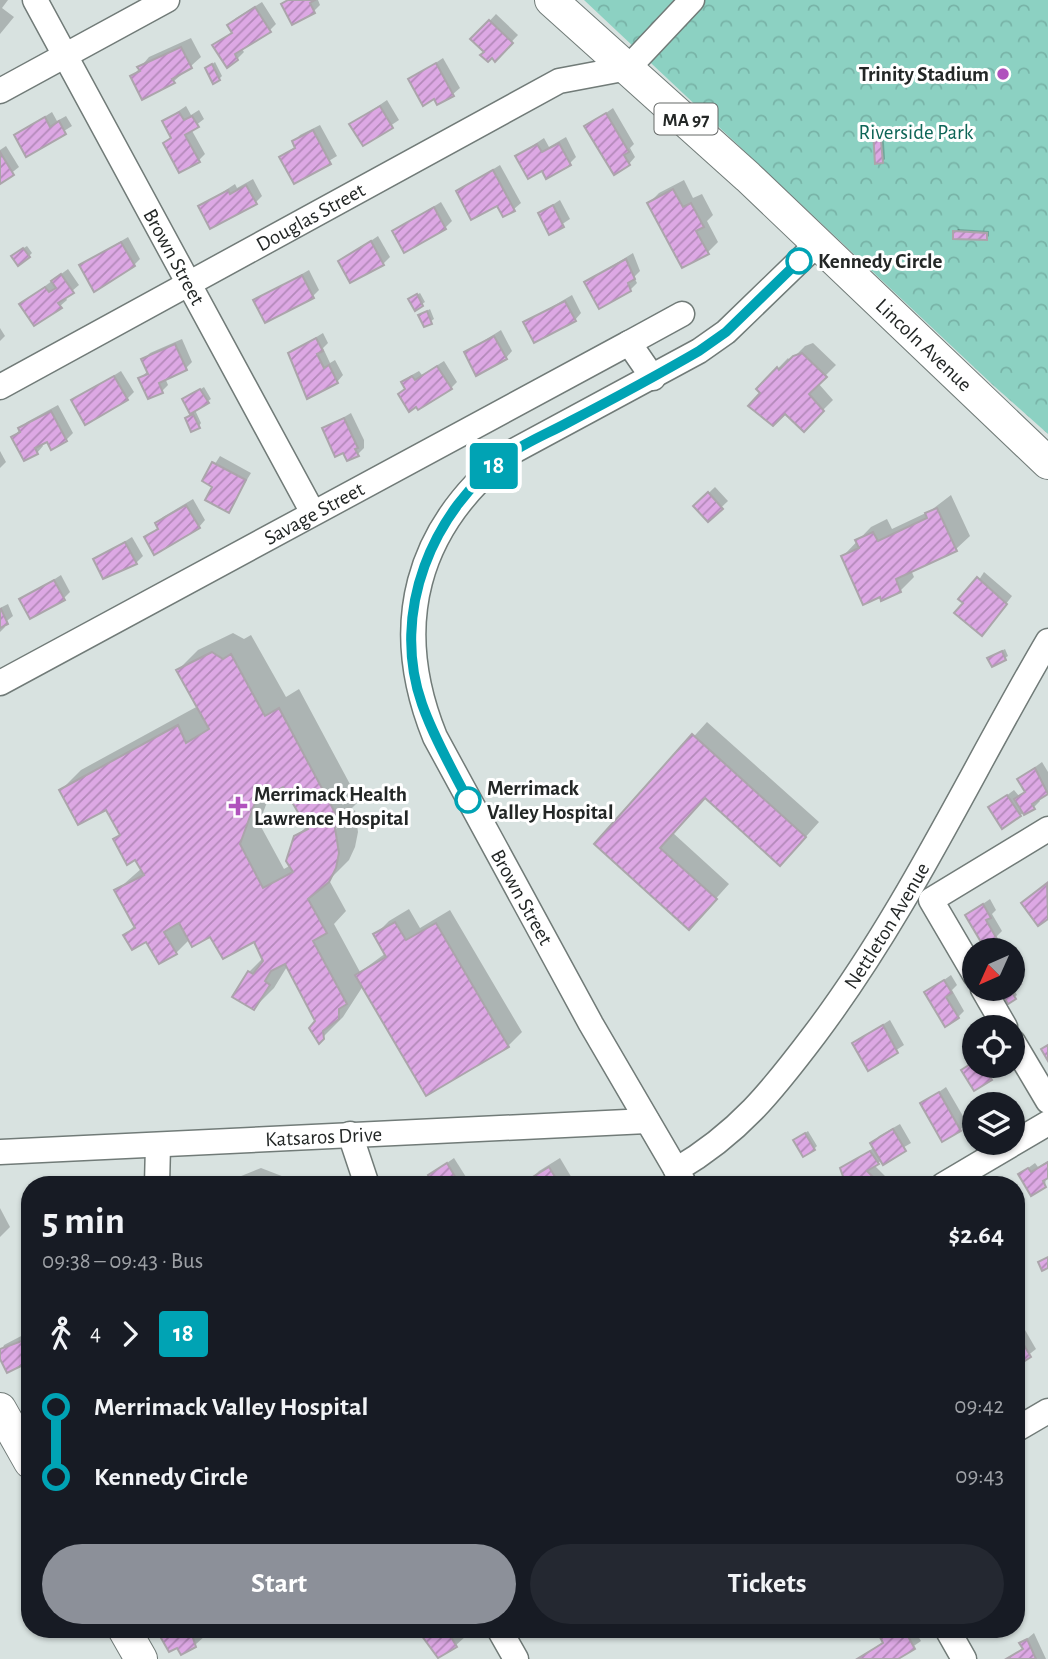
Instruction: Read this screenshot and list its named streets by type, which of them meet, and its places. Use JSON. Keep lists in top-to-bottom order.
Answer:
{
  "streets": {
    "main road": ["MA 97", "Lincoln Avenue"],
    "street": [
      "Douglas Street",
      "Brown Street",
      "Savage Street",
      "Nettleton Avenue",
      "Katsaros Drive"
    ]
  },
  "crossings": [
    ["Douglas Street", "Brown Street"],
    ["Douglas Street", "Lincoln Avenue"],
    ["Brown Street", "Lincoln Avenue"],
    ["Brown Street", "Savage Street"],
    ["Brown Street", "Katsaros Drive"]
  ],
  "parks": ["Riverside Park"],
  "places": {
    "other": ["Trinity Stadium", "Kennedy Circle", "Merrimack Valley Hospital"],
    "health": ["Merrimack Health Lawrence Hospital"]
  },
  "lines": ["bus line 18"],
  "north": "bottom left",
  "page": {
    "on_map": "18",
    "heading": ["5 min", "09:38 – 09:43 · Bus", "$2.64"],
    "legs": ["4", "18"],
    "list": [
      {
        "name": "Merrimack Valley Hospital",
        "value": "09:42"
      },
      {
        "name": "Kennedy Circle",
        "value": "09:43"
      }
    ],
    "buttons": ["Start", "Tickets"]
  }
}
